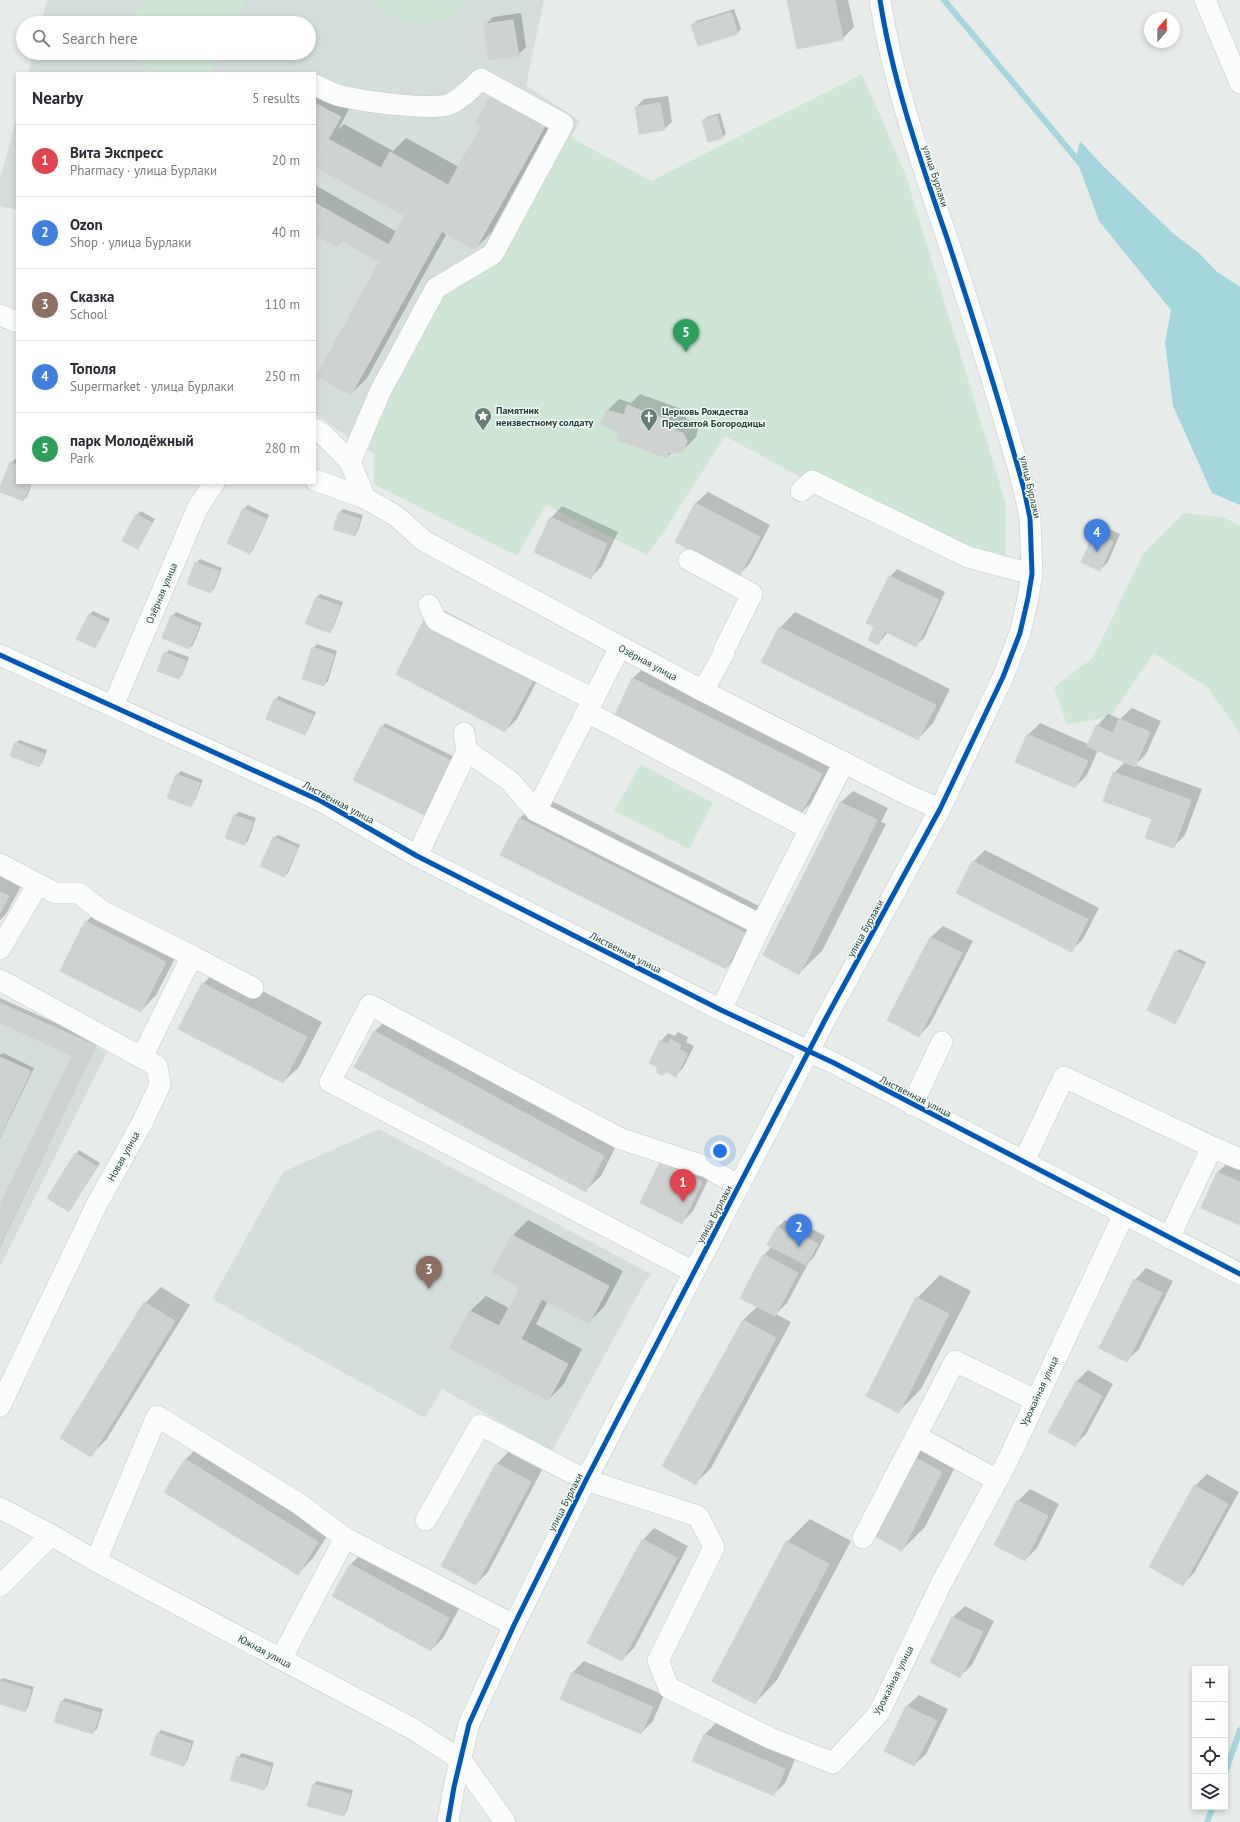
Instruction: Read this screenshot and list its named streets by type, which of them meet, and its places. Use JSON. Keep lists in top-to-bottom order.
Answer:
{
  "streets": {
    "street": [
      "улица Бурлаки",
      "Озёрная улица",
      "Лиственная улица",
      "Новая улица",
      "Урожайная улица",
      "Южная улица"
    ]
  },
  "crossings": [
    ["улица Бурлаки", "Озёрная улица"],
    ["улица Бурлаки", "Лиственная улица"],
    ["улица Бурлаки", "Урожайная улица"],
    ["улица Бурлаки", "Южная улица"],
    ["Озёрная улица", "Лиственная улица"],
    ["Лиственная улица", "Урожайная улица"]
  ],
  "places": {
    "place": ["Памятник неизвестному солдату"],
    "church": ["Церковь Рождества Пресвятой Богородицы"]
  },
  "north": "top",
  "page": {
    "search": "Search here",
    "heading": ["Nearby", "5 results"],
    "list": [
      {
        "mark": "1",
        "name": "Вита Экспресс",
        "note": "Pharmacy · улица Бурлаки",
        "value": "20 m"
      },
      {
        "mark": "2",
        "name": "Ozon",
        "note": "Shop · улица Бурлаки",
        "value": "40 m"
      },
      {
        "mark": "3",
        "name": "Сказка",
        "note": "School",
        "value": "110 m"
      },
      {
        "mark": "4",
        "name": "Тополя",
        "note": "Supermarket · улица Бурлаки",
        "value": "250 m"
      },
      {
        "mark": "5",
        "name": "парк Молодёжный",
        "note": "Park",
        "value": "280 m"
      }
    ],
    "pins": [
      "5",
      "4",
      "1",
      "2",
      "3"
    ],
    "map_buttons": ["+", "−"]
  }
}
